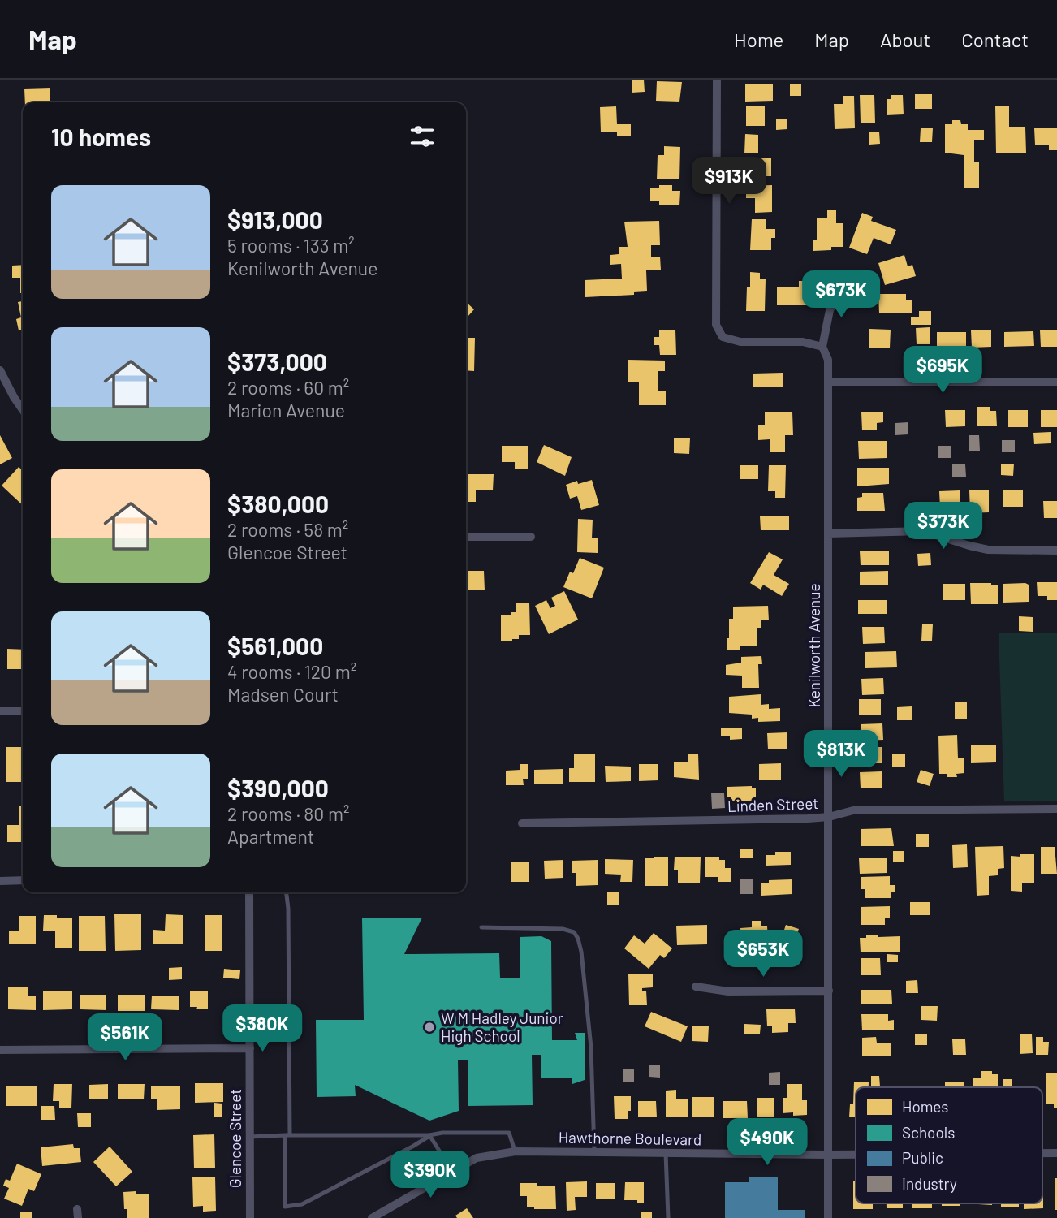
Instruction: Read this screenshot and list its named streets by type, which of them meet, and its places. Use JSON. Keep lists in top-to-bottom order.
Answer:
{
  "streets": {
    "street": [
      "Kenilworth Avenue",
      "Linden Street",
      "Glencoe Street",
      "Hawthorne Boulevard"
    ]
  },
  "crossings": [
    ["Kenilworth Avenue", "Linden Street"],
    ["Kenilworth Avenue", "Hawthorne Boulevard"]
  ],
  "places": ["W M Hadley Junior High School"],
  "legend": [
    "Homes",
    "Schools",
    "Public",
    "Industry"
  ],
  "page": {
    "header": "Map",
    "nav": [
      "Home",
      "Map",
      "About",
      "Contact"
    ],
    "heading": "10 homes",
    "price": [
      "$913K",
      "$673K",
      "$695K",
      "$373K",
      "$813K",
      "$653K",
      "$380K",
      "$561K",
      "$490K",
      "$390K"
    ],
    "list": [
      {
        "name": "$913,000",
        "note": "5 rooms · 133 m² · Kenilworth Avenue"
      },
      {
        "name": "$373,000",
        "note": "2 rooms · 60 m² · Marion Avenue"
      },
      {
        "name": "$380,000",
        "note": "2 rooms · 58 m² · Glencoe Street"
      },
      {
        "name": "$561,000",
        "note": "4 rooms · 120 m² · Madsen Court"
      },
      {
        "name": "$390,000",
        "note": "2 rooms · 80 m² · Apartment"
      }
    ]
  }
}
